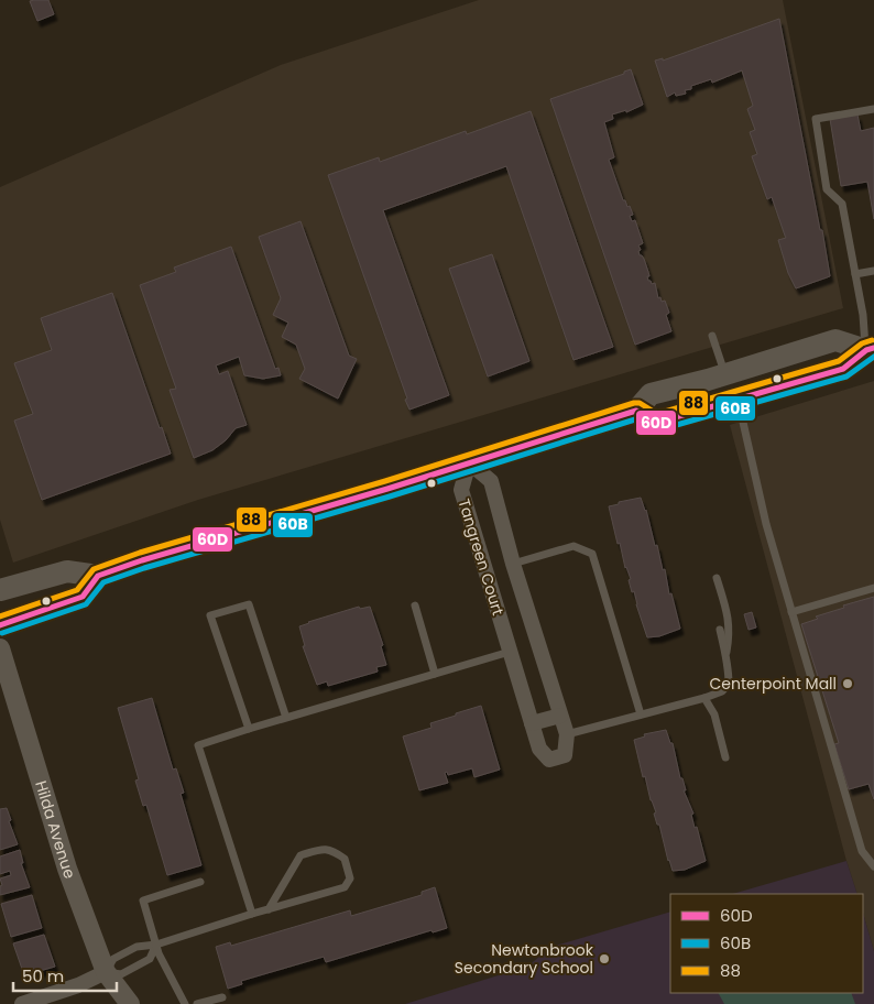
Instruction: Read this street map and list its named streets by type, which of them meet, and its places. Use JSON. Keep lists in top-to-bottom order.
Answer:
{
  "streets": {
    "street": ["Tangreen Court", "Hilda Avenue"]
  },
  "places": ["Centerpoint Mall", "Newtonbrook Secondary School"],
  "lines": ["transit line 88", "transit line 60D", "transit line 60B"],
  "legend": ["60D", "60B", "88"],
  "scale_bar": "50 m"
}
